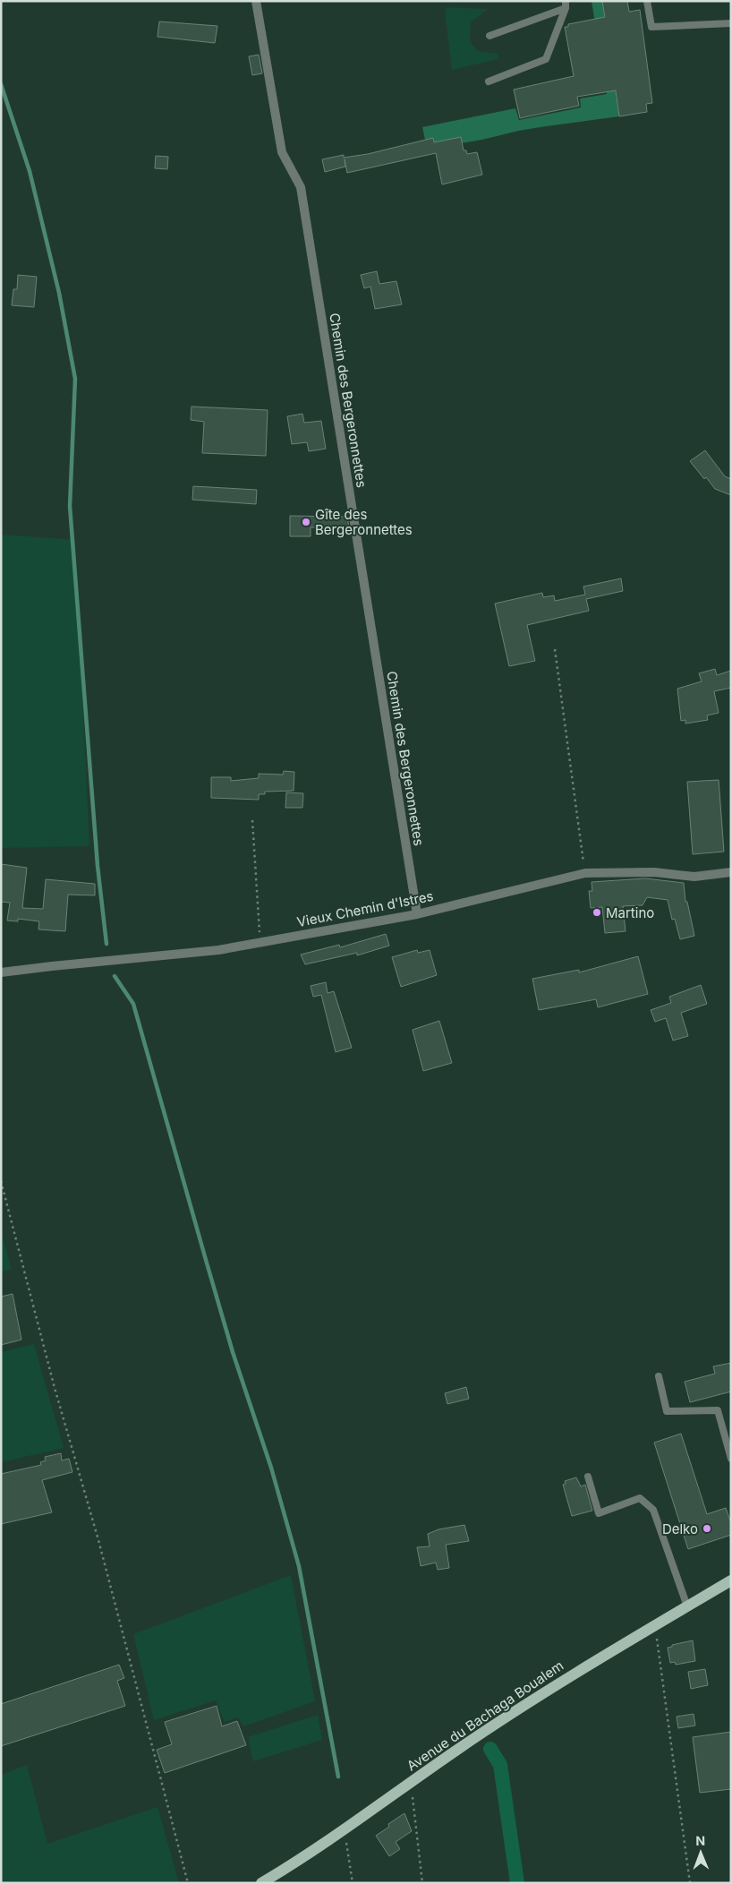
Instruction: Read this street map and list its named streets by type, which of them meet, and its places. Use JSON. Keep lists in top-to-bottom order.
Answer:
{
  "streets": {
    "main road": ["Avenue du Bachaga Boualem"],
    "street": ["Chemin des Bergeronnettes", "Vieux Chemin d'Istres"]
  },
  "crossings": [
    ["Chemin des Bergeronnettes", "Vieux Chemin d'Istres"]
  ],
  "places": ["Gîte des Bergeronnettes", "Martino", "Delko"],
  "north": "top"
}
